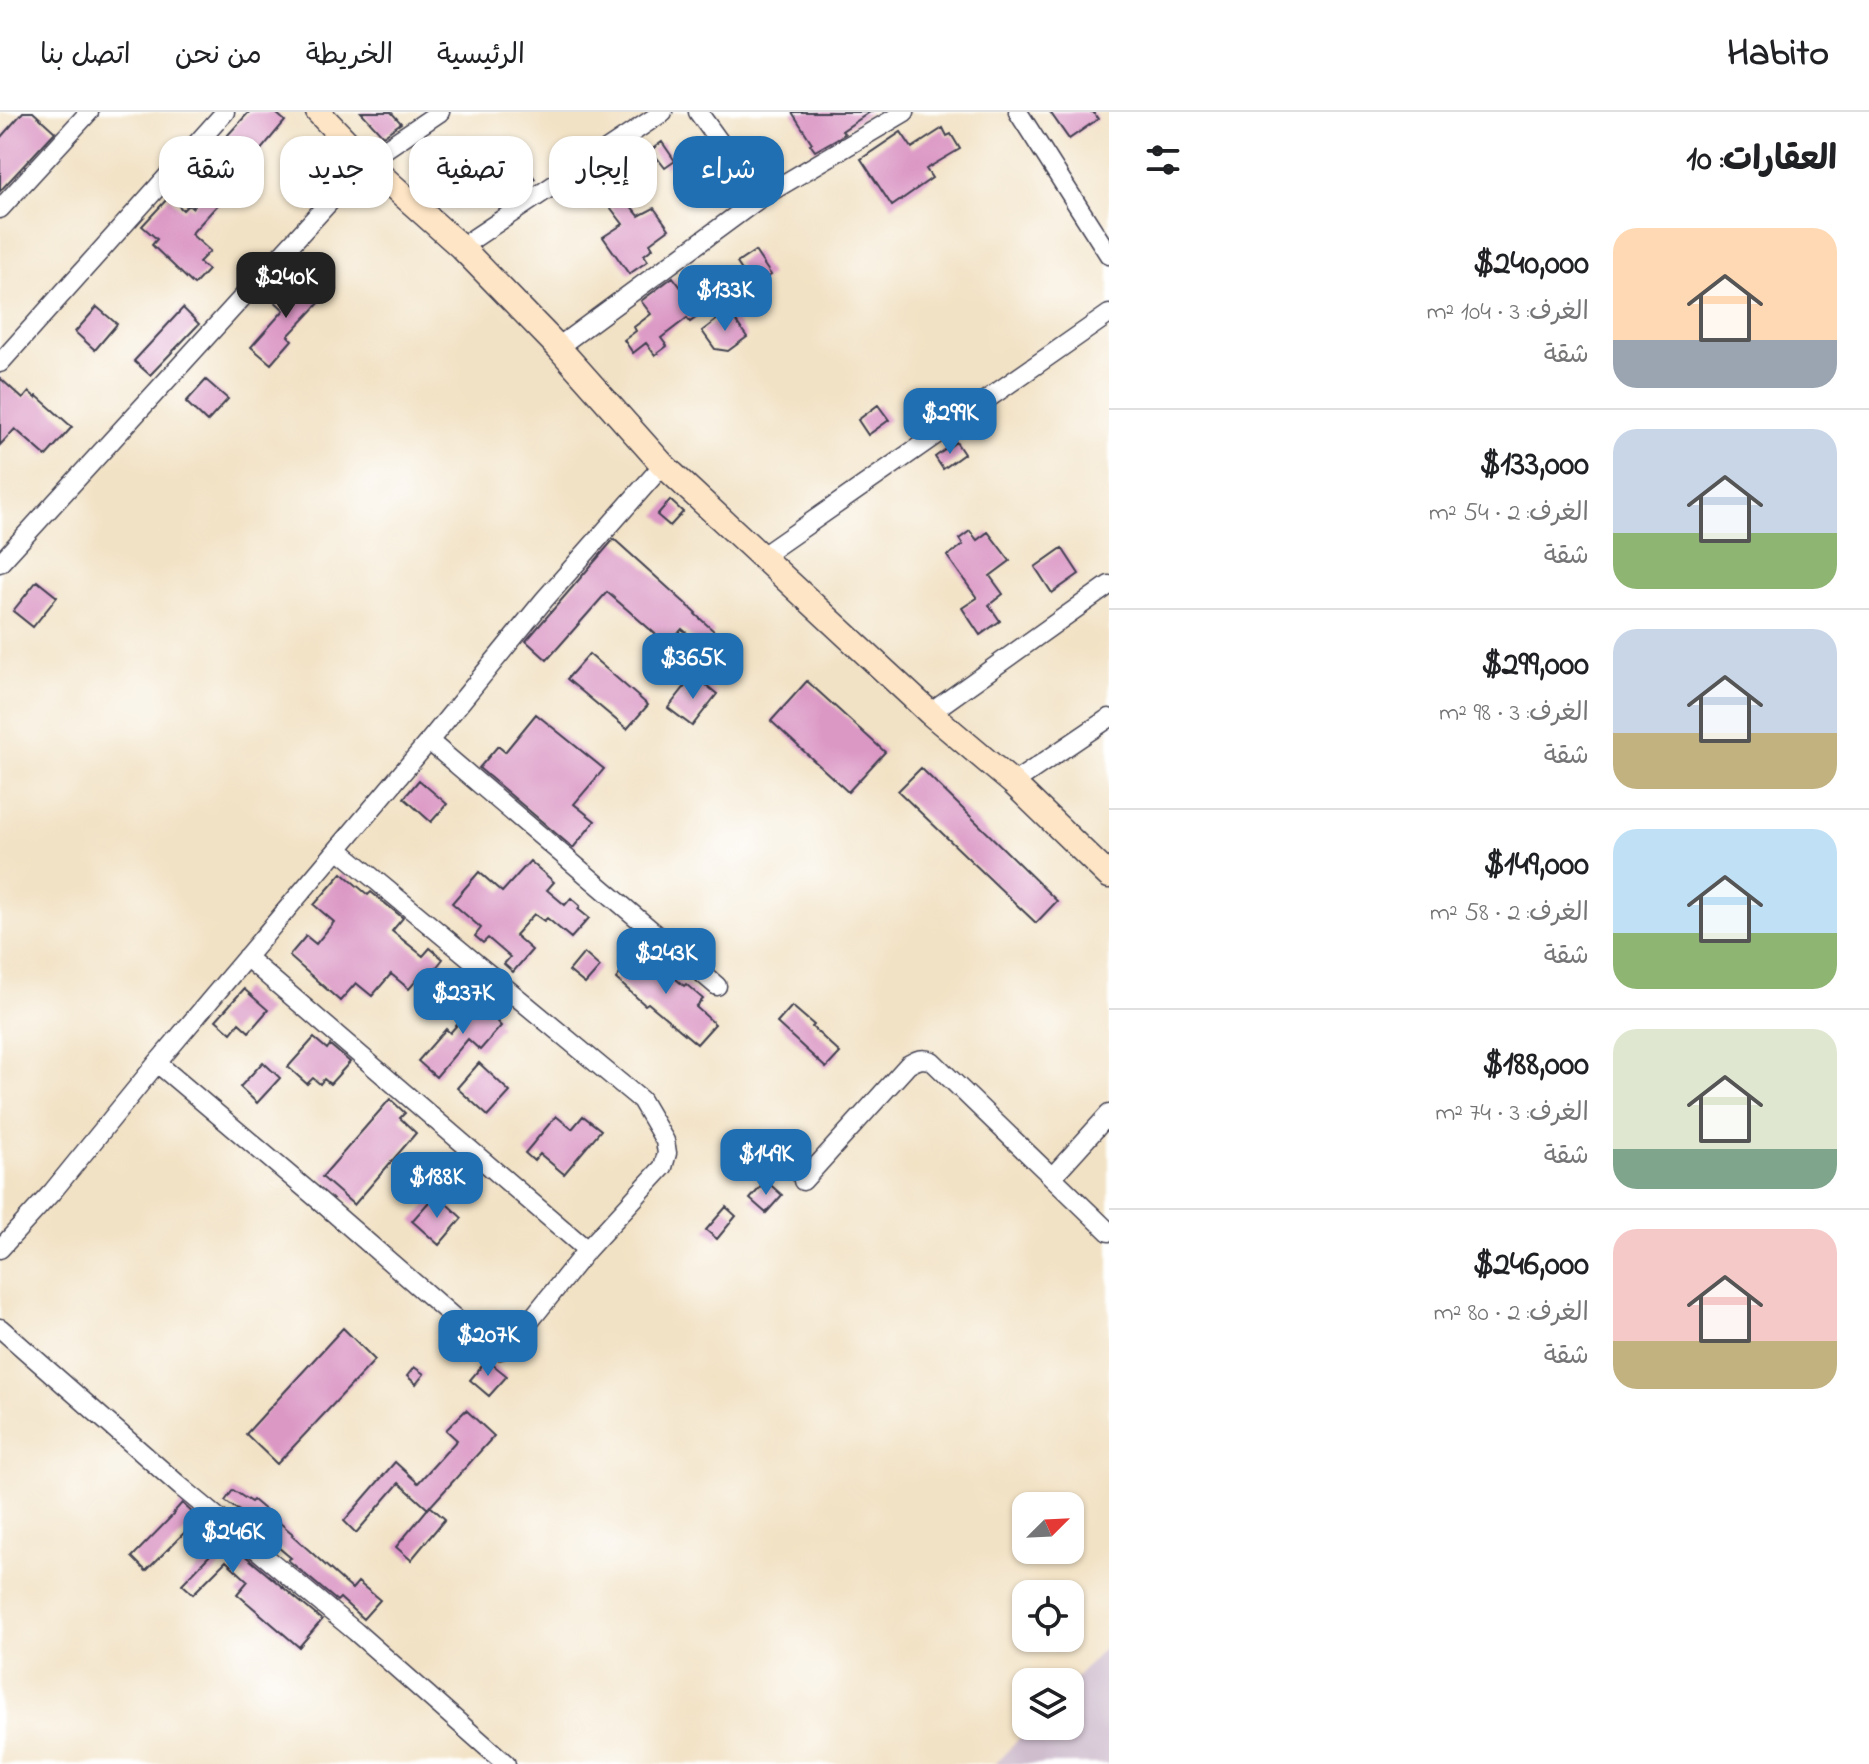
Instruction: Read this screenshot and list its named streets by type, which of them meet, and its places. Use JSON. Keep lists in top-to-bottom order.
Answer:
{
  "north": "top right",
  "page": {
    "header": "Habito",
    "nav": [
      "الرئيسية",
      "الخريطة",
      "من نحن",
      "اتصل بنا"
    ],
    "heading": "العقارات: 10",
    "chip": [
      "شراء",
      "إيجار",
      "تصفية",
      "جديد",
      "شقة"
    ],
    "list": [
      {
        "name": "$240,000",
        "note": "الغرف: 3 · 104 m² · شقة"
      },
      {
        "name": "$133,000",
        "note": "الغرف: 2 · 54 m² · شقة"
      },
      {
        "name": "$299,000",
        "note": "الغرف: 3 · 98 m² · شقة"
      },
      {
        "name": "$149,000",
        "note": "الغرف: 2 · 58 m² · شقة"
      },
      {
        "name": "$188,000",
        "note": "الغرف: 3 · 74 m² · شقة"
      },
      {
        "name": "$246,000",
        "note": "الغرف: 2 · 80 m² · شقة"
      }
    ],
    "price": [
      "$240K",
      "$133K",
      "$299K",
      "$365K",
      "$243K",
      "$237K",
      "$149K",
      "$188K",
      "$207K",
      "$246K"
    ]
  }
}
